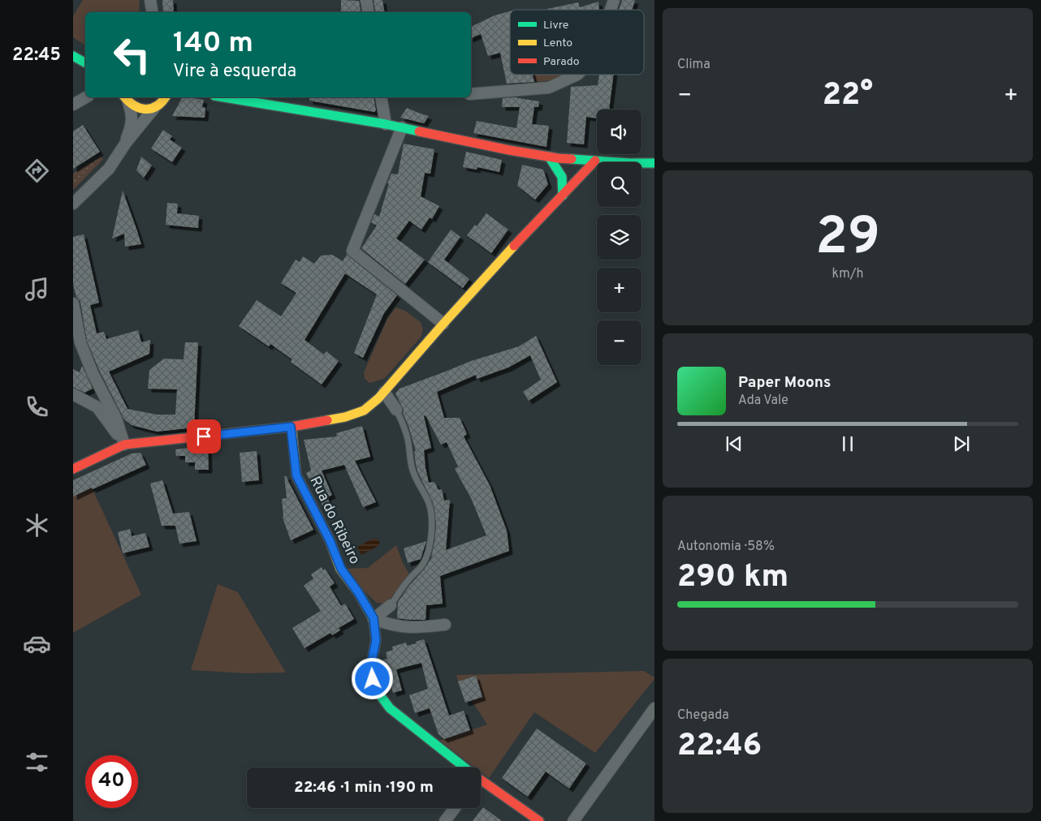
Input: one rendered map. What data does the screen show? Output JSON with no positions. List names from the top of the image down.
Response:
{
  "streets": {
    "street": ["Rua do Ribeiro"]
  },
  "legend": ["Livre", "Lento", "Parado"],
  "page": {
    "tabs": "22:45",
    "tile": [
      "Clima",
      ["29", "km/h"],
      ["Autonomia · 58%", "290 km"],
      ["Chegada", "22:46"]
    ],
    "turn": ["140 m", "Vire à esquerda"],
    "heat": ["−", "22°", "+"],
    "map_buttons": ["+", "−"],
    "song": ["Paper Moons", "Ada Vale"],
    "limit": "40",
    "trip": "22:46 · 1 min · 190 m"
  }
}
